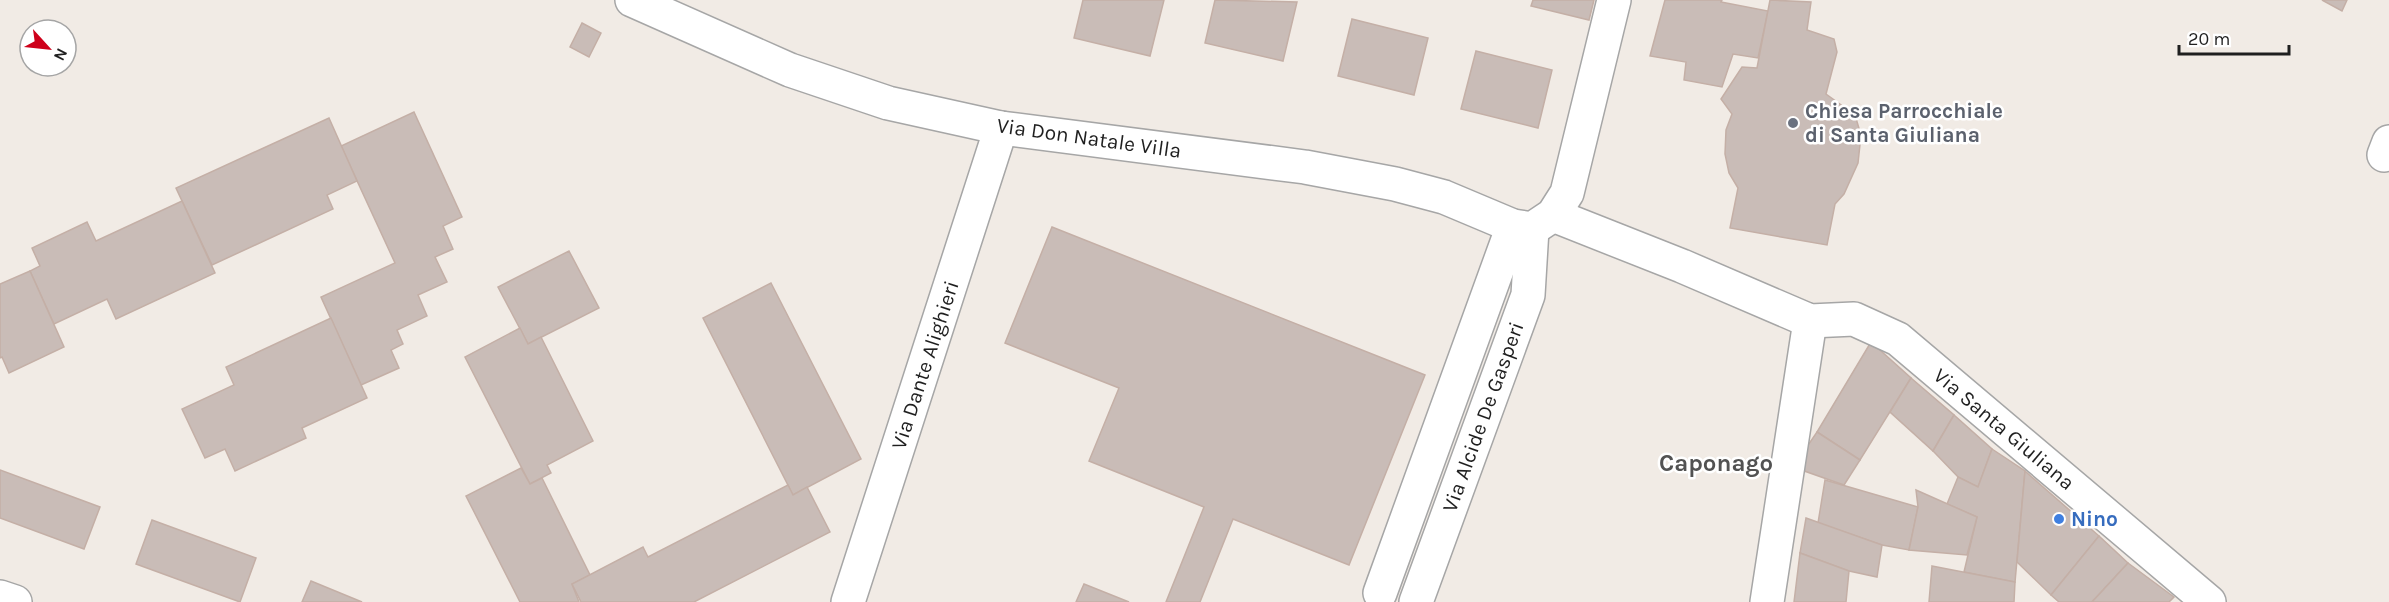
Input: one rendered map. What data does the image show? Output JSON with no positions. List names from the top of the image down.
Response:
{
  "streets": {
    "street": [
      "Via Don Natale Villa",
      "Via Dante Alighieri",
      "Via Alcide De Gasperi",
      "Via Santa Giuliana"
    ]
  },
  "crossings": [
    ["Via Don Natale Villa", "Via Dante Alighieri"],
    ["Via Don Natale Villa", "Via Alcide De Gasperi"],
    ["Via Don Natale Villa", "Via Santa Giuliana"]
  ],
  "districts": ["Caponago"],
  "places": ["Chiesa Parrocchiale di Santa Giuliana", "Nino"],
  "scale_bar": "20 m",
  "north": "bottom right"
}
